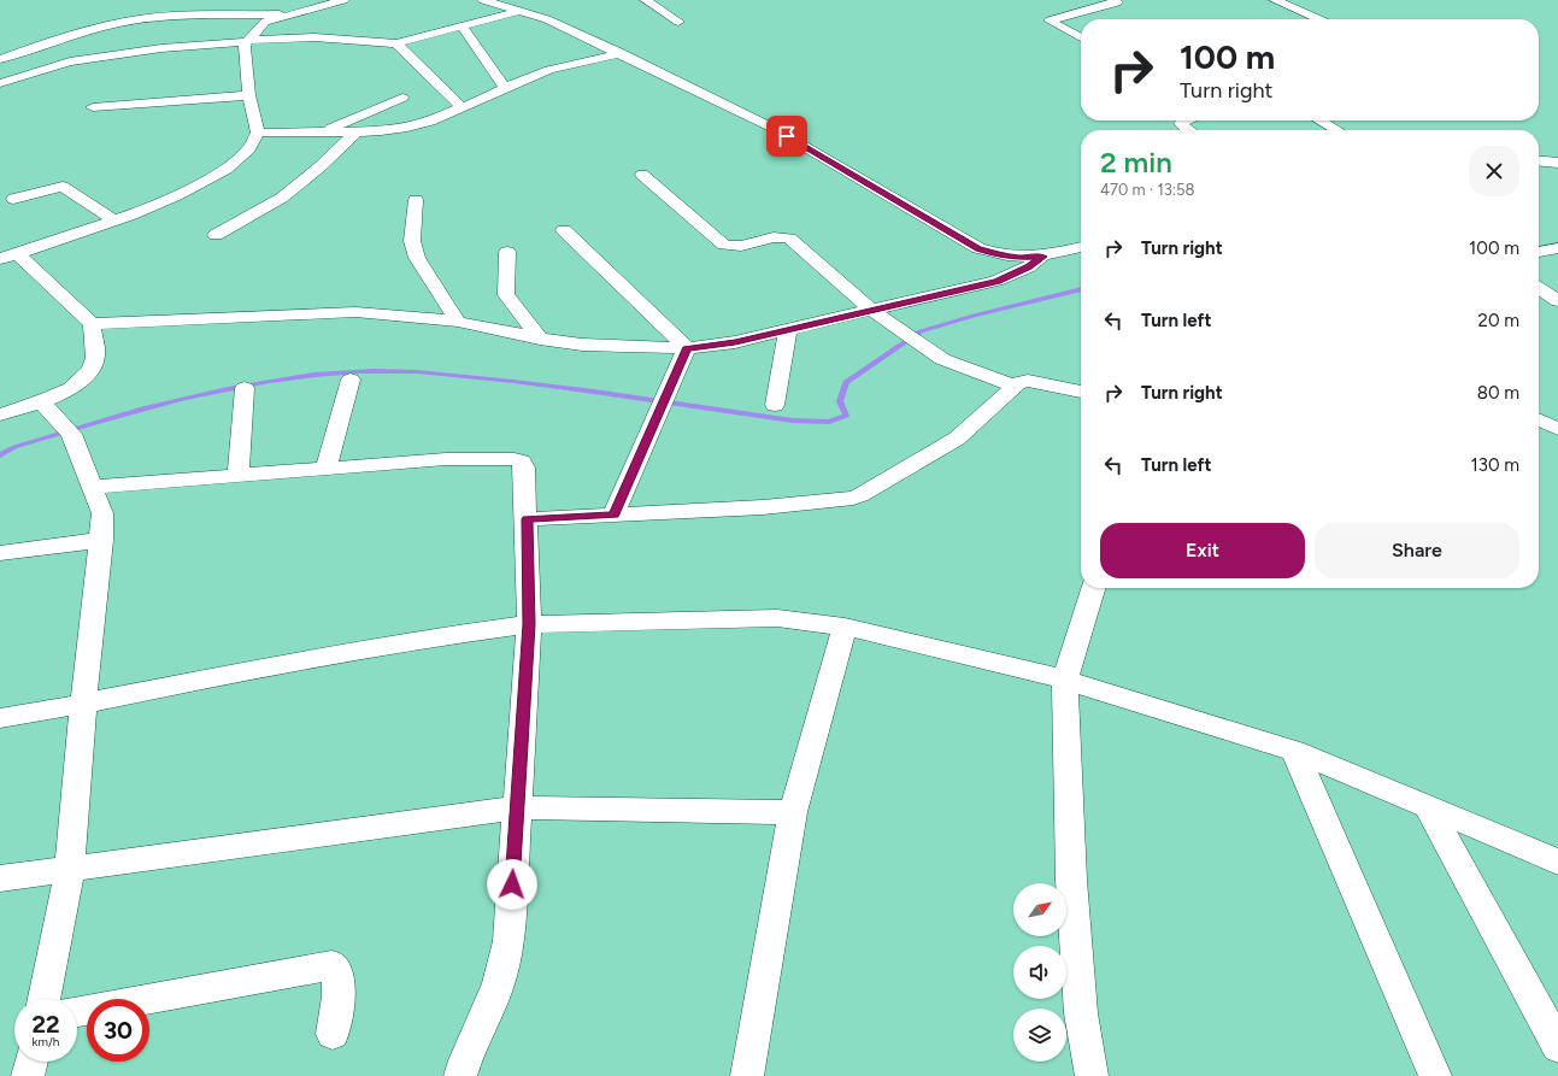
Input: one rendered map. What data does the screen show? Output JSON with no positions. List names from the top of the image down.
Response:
{
  "north": "top right",
  "page": {
    "turn": ["100 m", "Turn right"],
    "heading": ["2 min", "470 m · 13:58"],
    "list": [
      {
        "name": "Turn right",
        "value": "100 m"
      },
      {
        "name": "Turn left",
        "value": "20 m"
      },
      {
        "name": "Turn right",
        "value": "80 m"
      },
      {
        "name": "Turn left",
        "value": "130 m"
      }
    ],
    "buttons": ["Exit", "Share"],
    "speed": "22 km/h",
    "limit": "30"
  }
}
